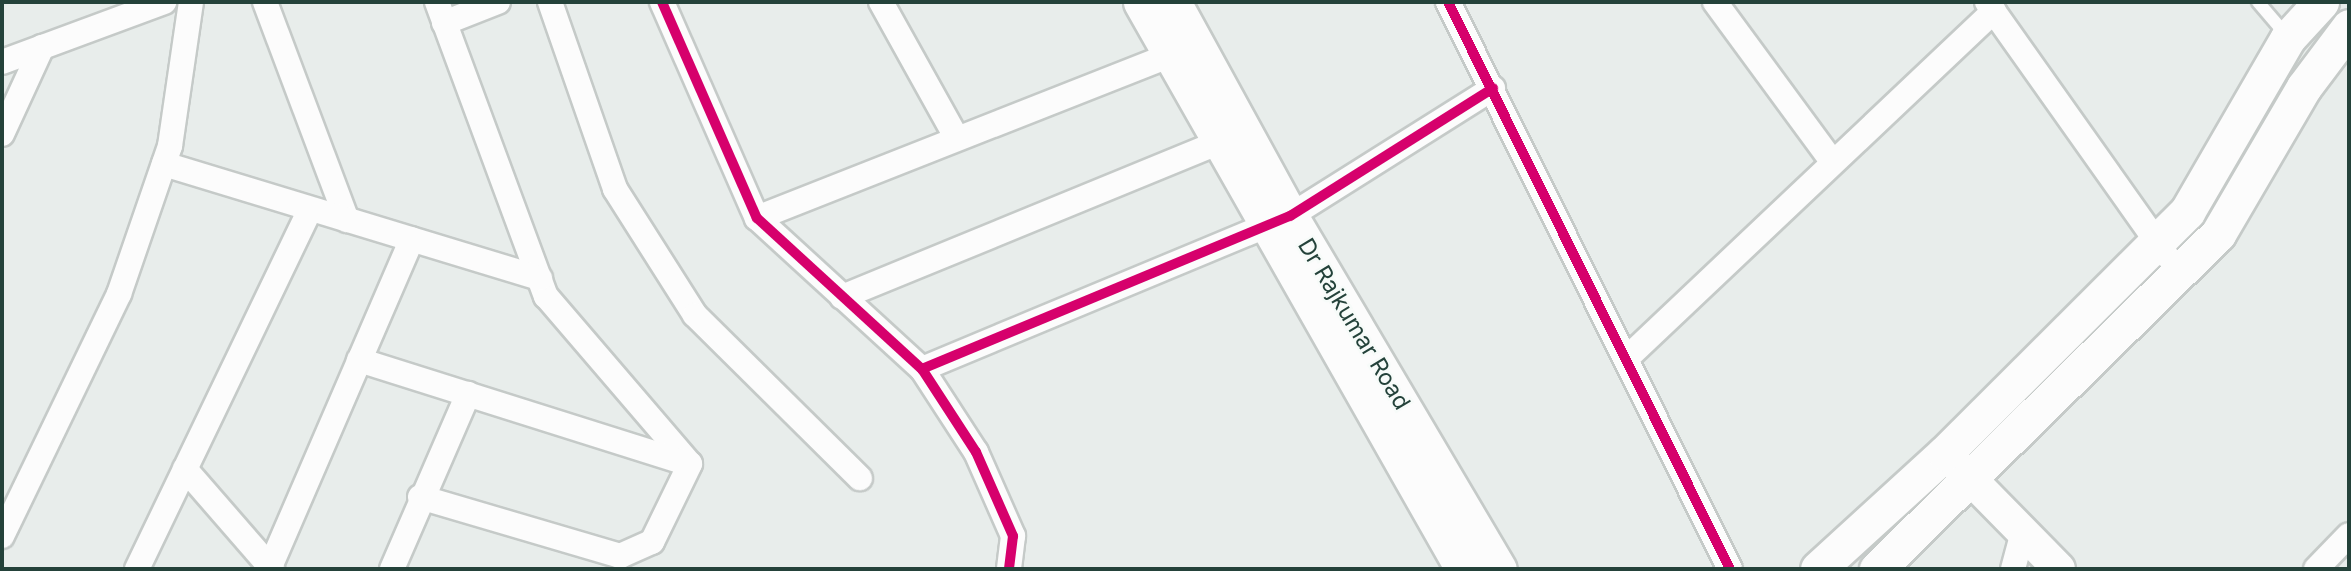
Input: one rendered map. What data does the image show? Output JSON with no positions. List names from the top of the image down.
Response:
{
  "streets": {
    "main road": ["Dr Rajkumar Road"]
  }
}
